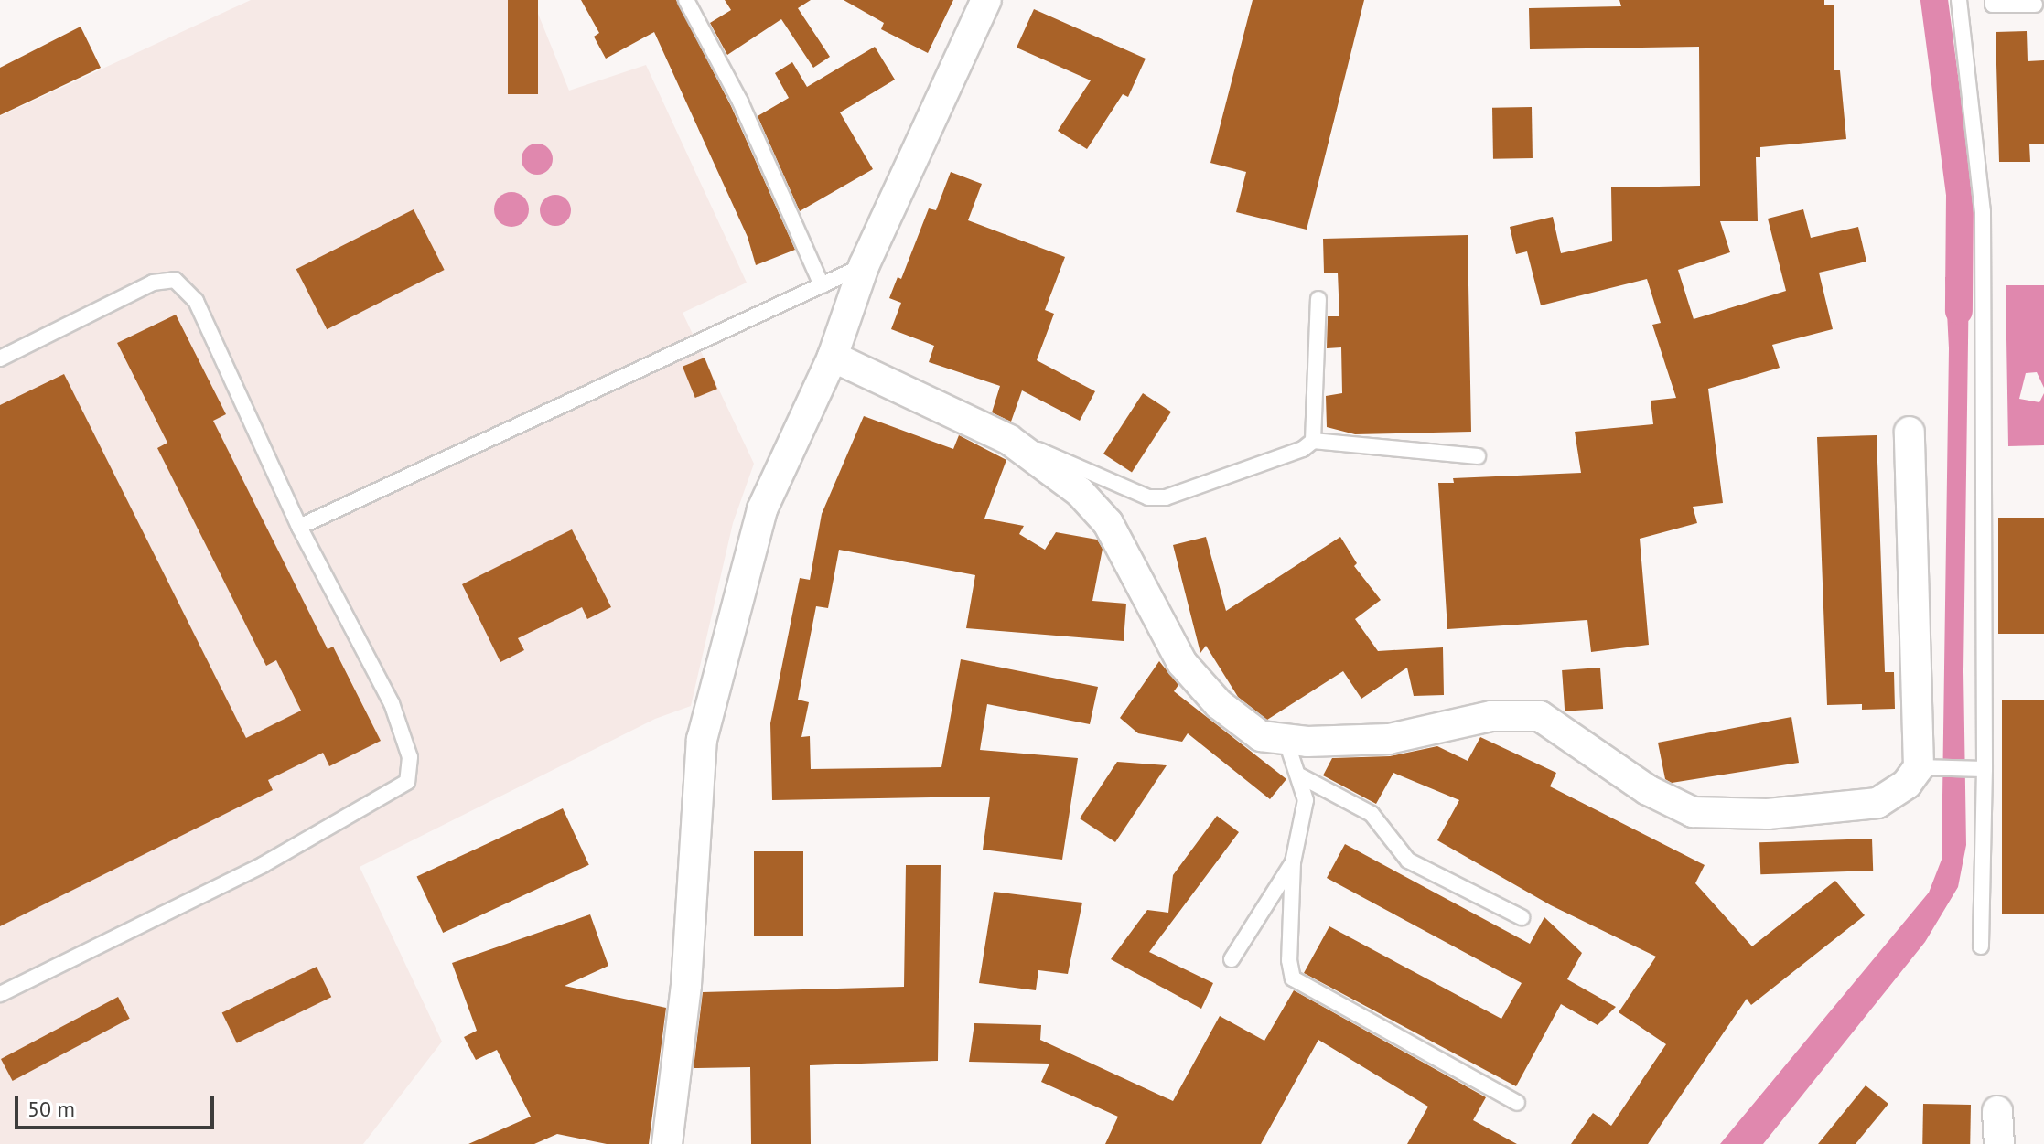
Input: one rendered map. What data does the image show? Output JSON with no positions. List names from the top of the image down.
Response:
{
  "scale_bar": "50 m"
}
